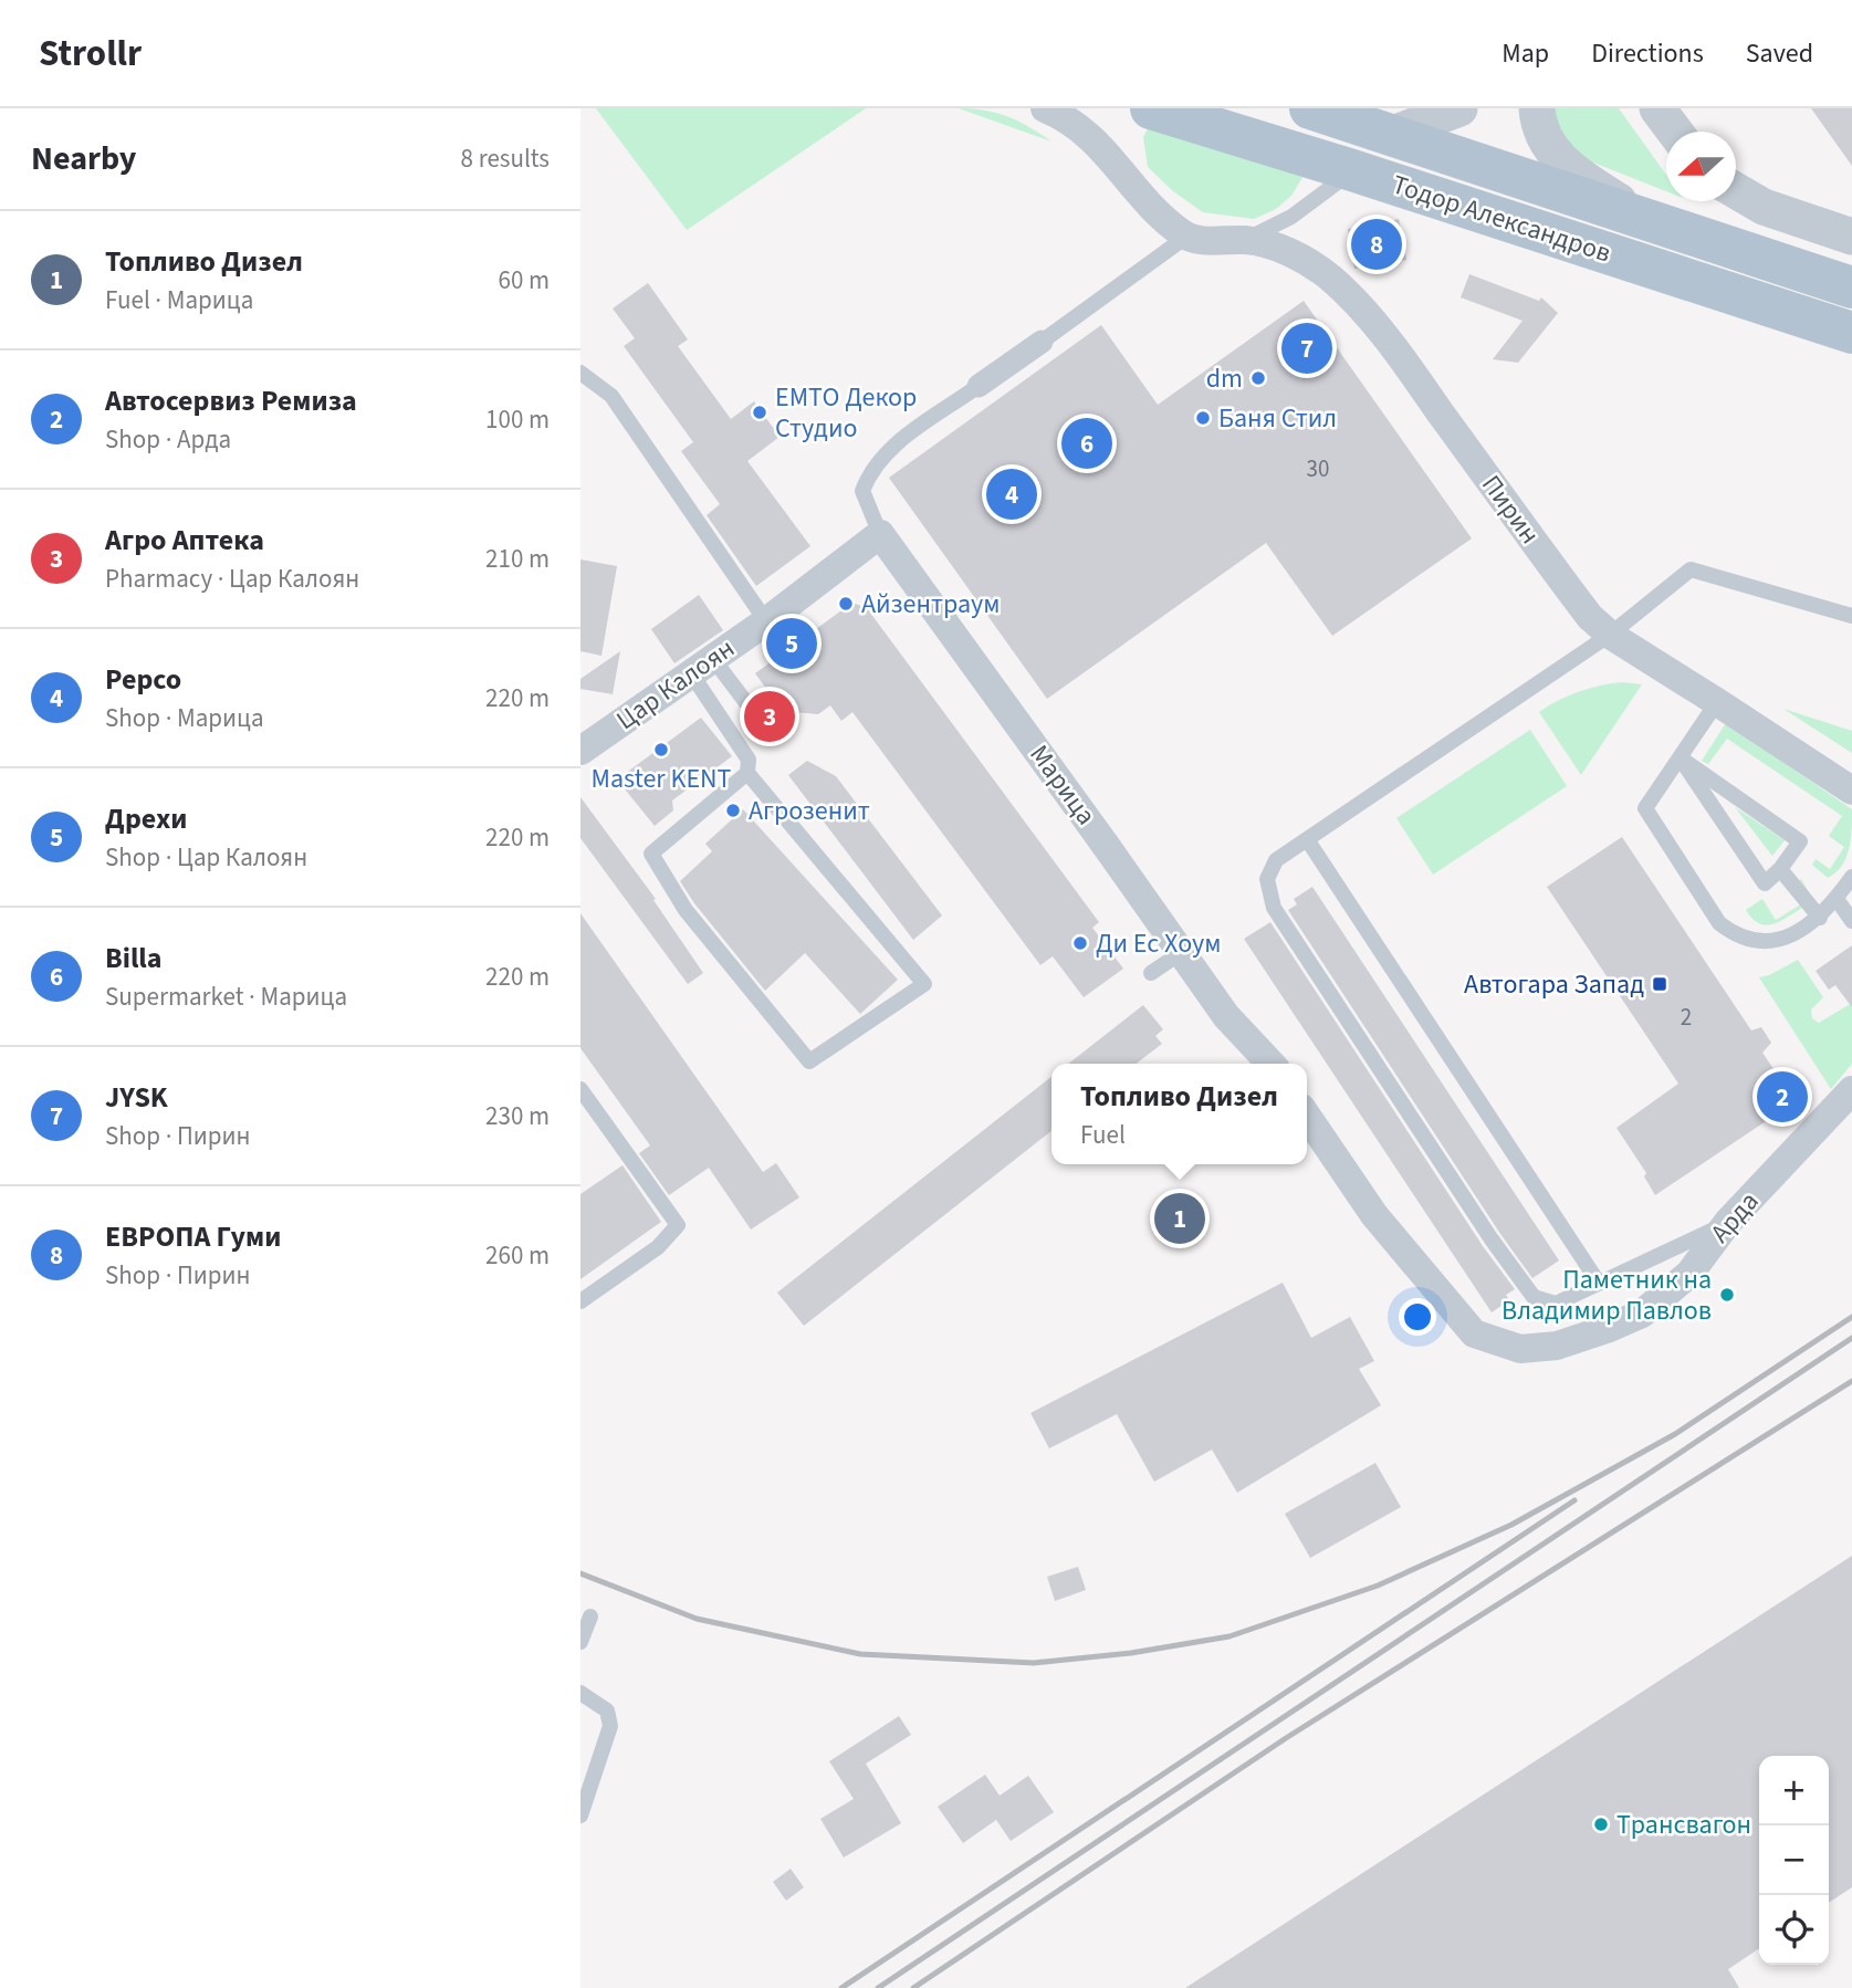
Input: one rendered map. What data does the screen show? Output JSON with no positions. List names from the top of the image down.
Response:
{
  "streets": {
    "main road": ["Тодор Александров"],
    "street": [
      "Пирин",
      "Цар Калоян",
      "Марица",
      "Арда"
    ]
  },
  "crossings": [
    ["Цар Калоян", "Марица"]
  ],
  "places": {
    "other": [
      "dm",
      "ЕМТО Декор Студио",
      "Баня Стил",
      "Айзентраум",
      "Master KENT",
      "Агрозенит",
      "Ди Ес Хоум",
      "Паметник на Владимир Павлов",
      "Tрансвагон"
    ],
    "transit": ["Автогара Запад"]
  },
  "house_numbers": ["30", "2"],
  "north": "left",
  "page": {
    "header": "Strollr",
    "nav": ["Map", "Directions", "Saved"],
    "heading": ["Nearby", "8 results"],
    "list": [
      {
        "mark": "1",
        "name": "Топливо Дизел",
        "note": "Fuel · Марица",
        "value": "60 m"
      },
      {
        "mark": "2",
        "name": "Автосервиз Ремиза",
        "note": "Shop · Арда",
        "value": "100 m"
      },
      {
        "mark": "3",
        "name": "Агро Аптека",
        "note": "Pharmacy · Цар Калоян",
        "value": "210 m"
      },
      {
        "mark": "4",
        "name": "Pepco",
        "note": "Shop · Марица",
        "value": "220 m"
      },
      {
        "mark": "5",
        "name": "Дрехи",
        "note": "Shop · Цар Калоян",
        "value": "220 m"
      },
      {
        "mark": "6",
        "name": "Billa",
        "note": "Supermarket · Марица",
        "value": "220 m"
      },
      {
        "mark": "7",
        "name": "JYSK",
        "note": "Shop · Пирин",
        "value": "230 m"
      },
      {
        "mark": "8",
        "name": "ЕВРОПА Гуми",
        "note": "Shop · Пирин",
        "value": "260 m"
      }
    ],
    "pins": [
      "8",
      "7",
      "6",
      "4",
      "5",
      "3",
      "2",
      "1"
    ],
    "popup": ["Топливо Дизел", "Fuel"],
    "map_buttons": ["+", "−"]
  }
}
